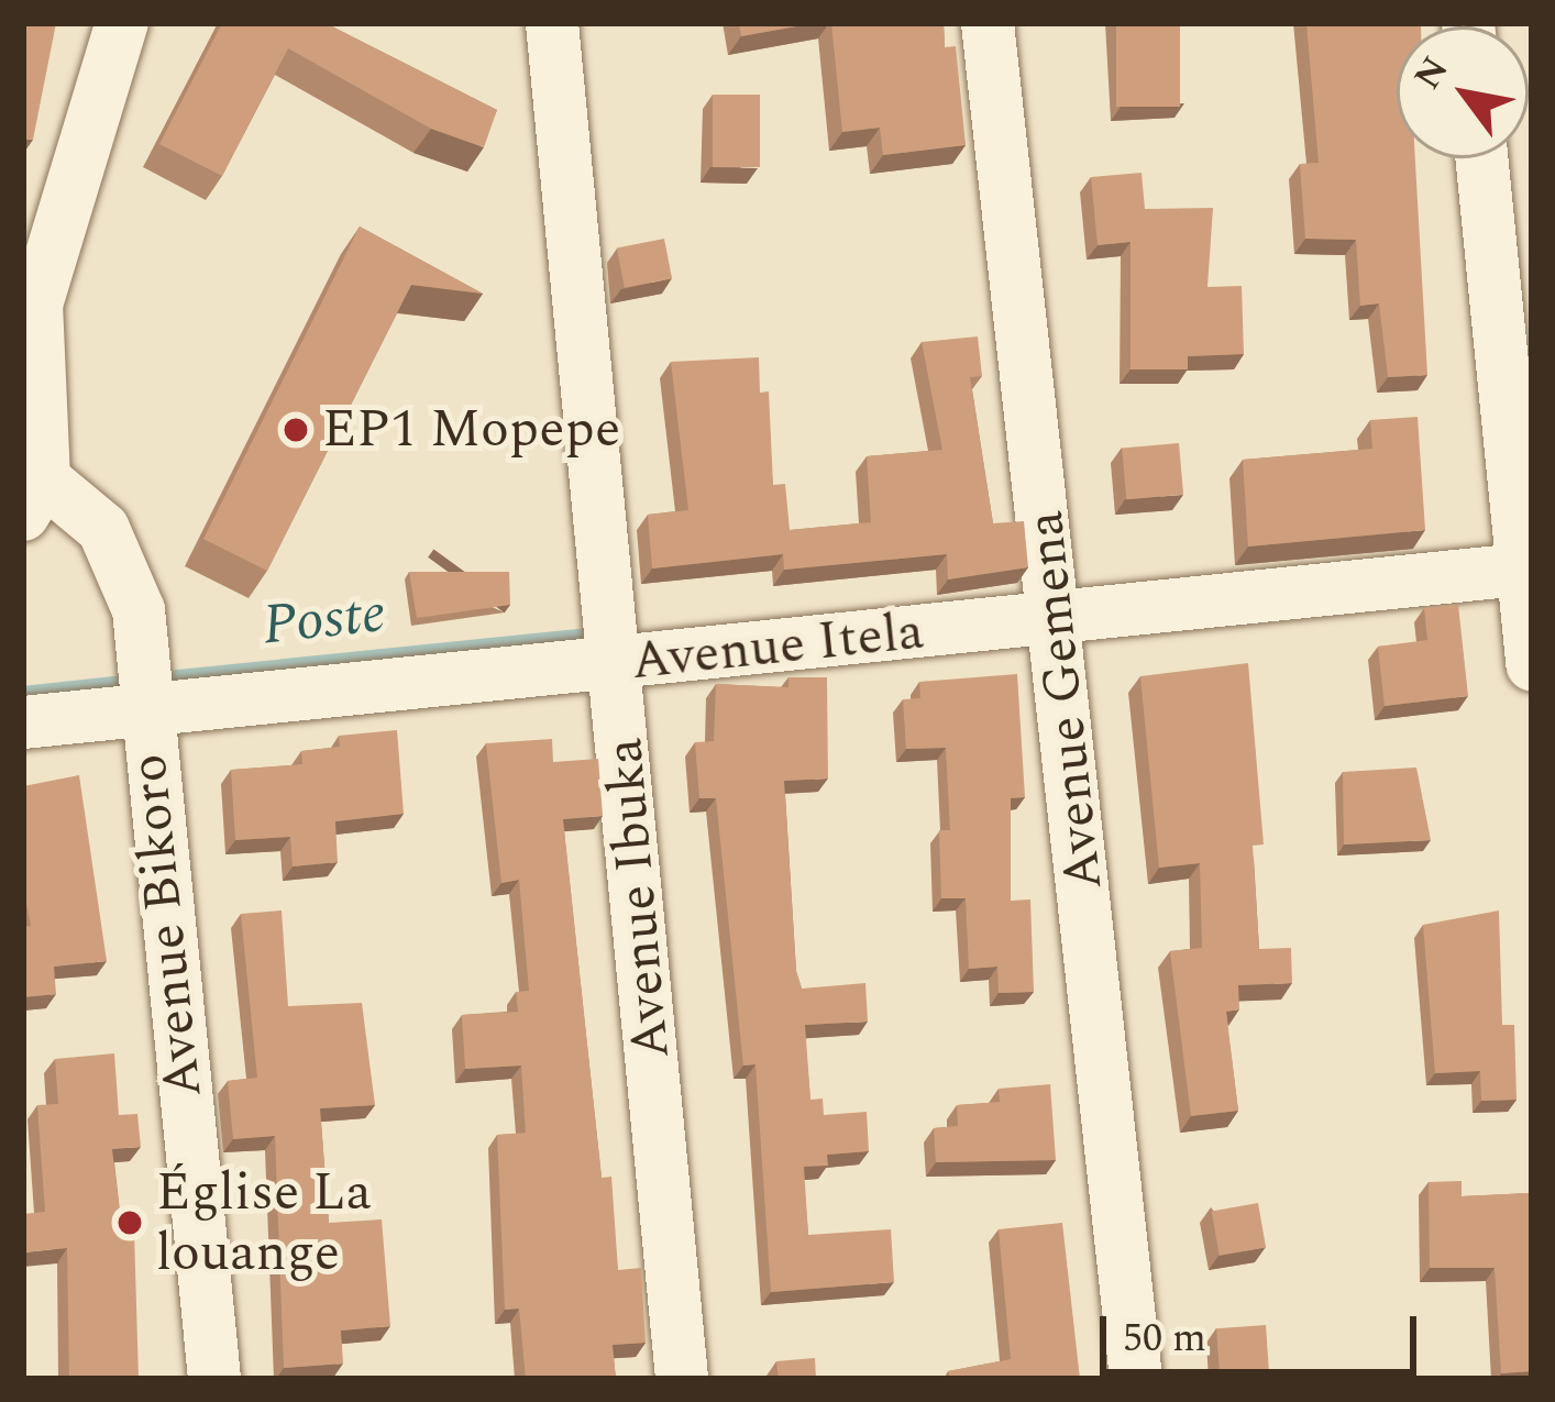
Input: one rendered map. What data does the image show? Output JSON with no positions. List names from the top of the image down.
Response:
{
  "streets": {
    "street": [
      "Avenue Itela",
      "Avenue Gemena",
      "Avenue Ibuka",
      "Avenue Bikoro"
    ]
  },
  "crossings": [
    ["Avenue Itela", "Avenue Gemena"],
    ["Avenue Itela", "Avenue Ibuka"],
    ["Avenue Itela", "Avenue Bikoro"]
  ],
  "water": ["Poste"],
  "places": ["EP1 Mopepe", "Église La louange"],
  "scale_bar": "50 m",
  "north": "top left"
}
